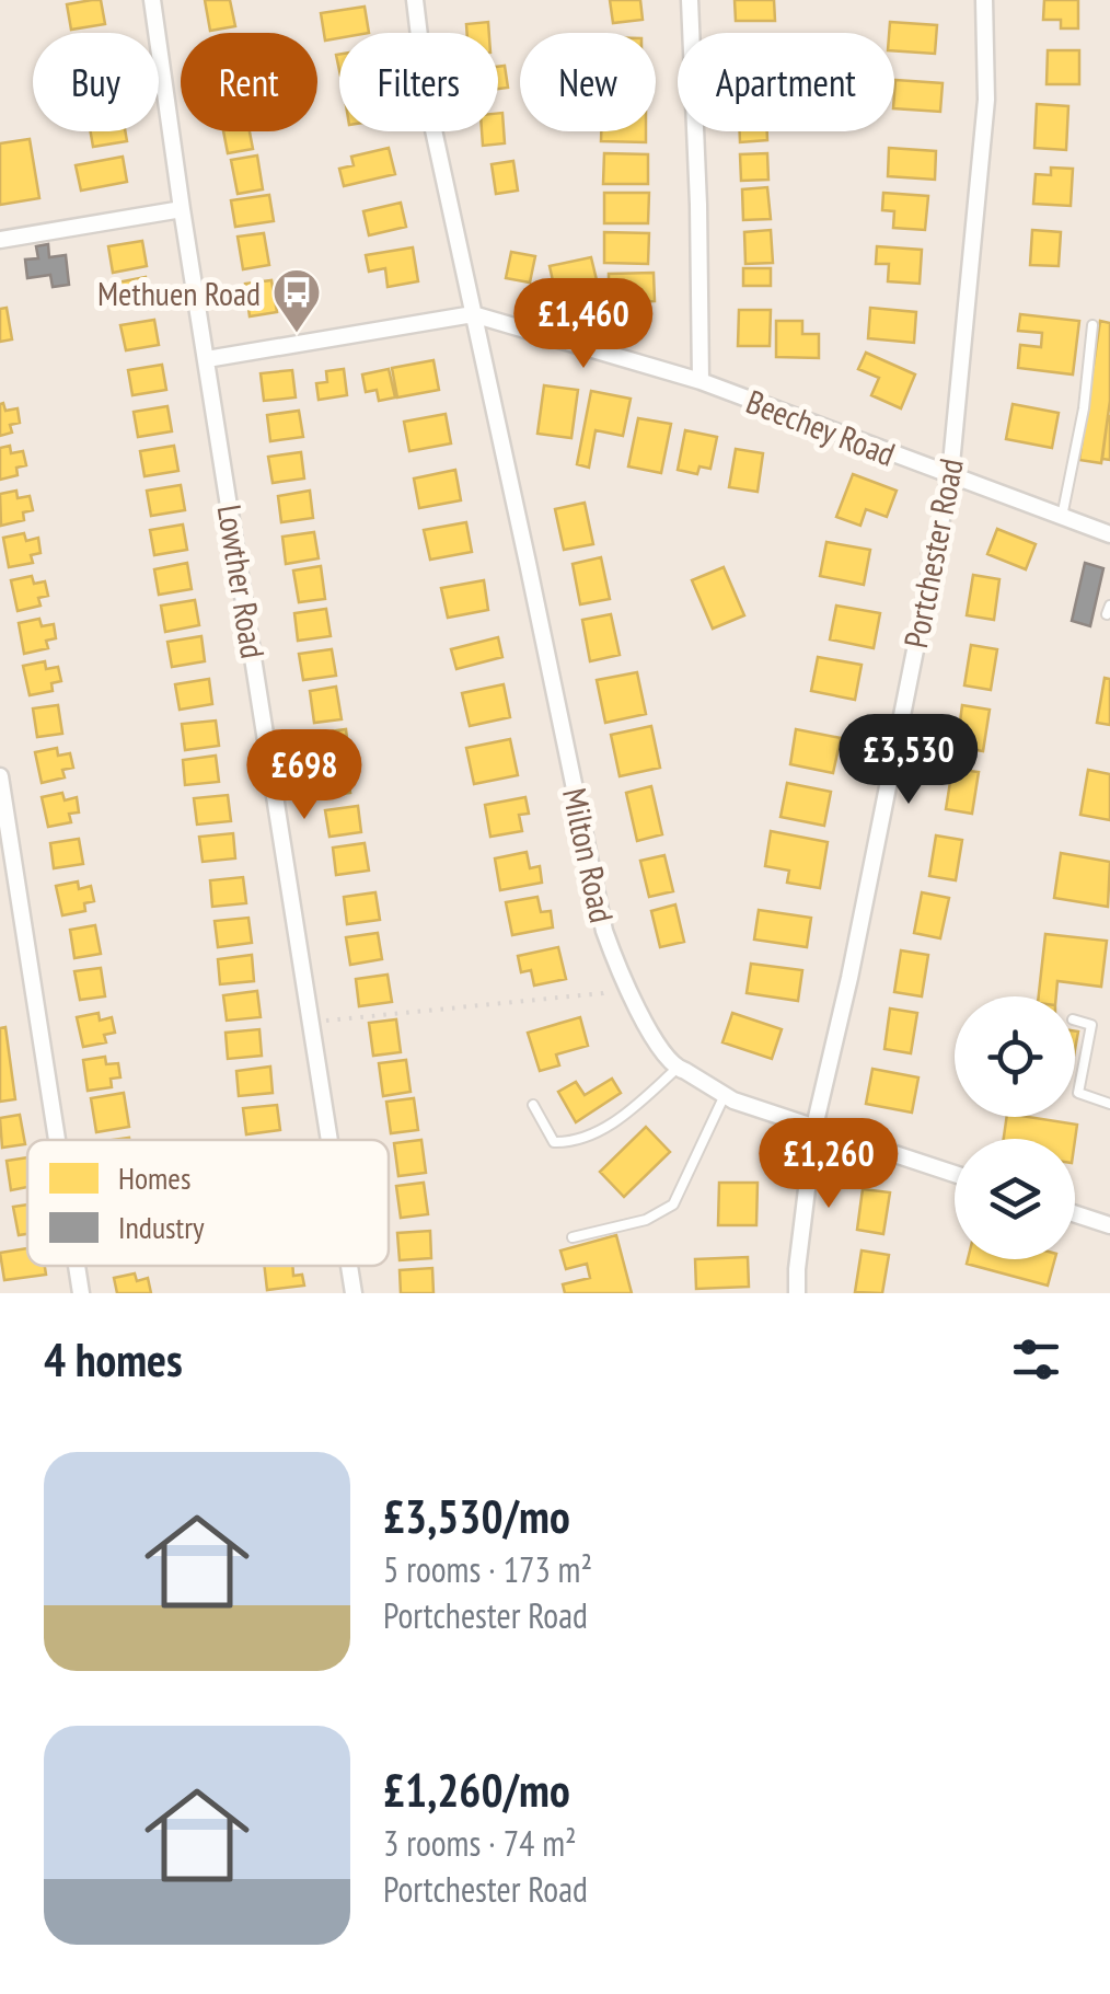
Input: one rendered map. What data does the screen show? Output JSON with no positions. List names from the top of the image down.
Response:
{
  "streets": {
    "street": [
      "Beechey Road",
      "Portchester Road",
      "Lowther Road",
      "Milton Road"
    ]
  },
  "crossings": [
    ["Beechey Road", "Portchester Road"],
    ["Beechey Road", "Lowther Road"],
    ["Beechey Road", "Milton Road"],
    ["Portchester Road", "Milton Road"]
  ],
  "places": {
    "bus stop": ["Methuen Road"]
  },
  "legend": ["Homes", "Industry"],
  "page": {
    "chip": [
      "Buy",
      "Rent",
      "Filters",
      "New",
      "Apartment"
    ],
    "price": [
      "£1,460",
      "£3,530",
      "£698",
      "£1,260"
    ],
    "heading": "4 homes",
    "list": [
      {
        "name": "£3,530/mo",
        "note": "5 rooms · 173 m² · Portchester Road"
      },
      {
        "name": "£1,260/mo",
        "note": "3 rooms · 74 m² · Portchester Road"
      }
    ]
  }
}
